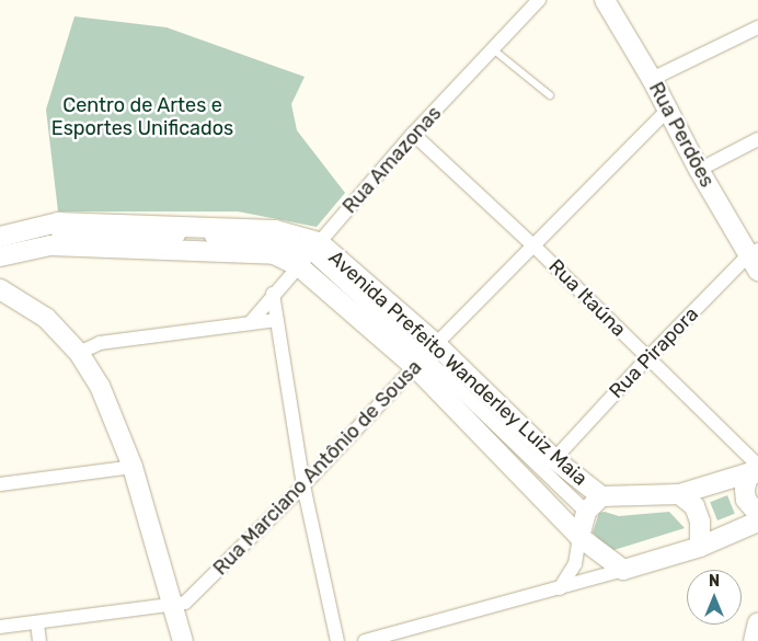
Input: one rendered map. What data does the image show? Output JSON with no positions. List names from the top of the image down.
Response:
{
  "streets": {
    "main road": ["Rua Perdões", "Avenida Prefeito Wanderley Luiz Maia"],
    "street": [
      "Rua Amazonas",
      "Rua Itaúna",
      "Rua Pirapora",
      "Rua Marciano Antônio de Sousa"
    ]
  },
  "crossings": [
    ["Rua Perdões", "Rua Pirapora"],
    ["Rua Perdões", "Rua Marciano Antônio de Sousa"],
    ["Rua Amazonas", "Rua Itaúna"],
    ["Rua Amazonas", "Avenida Prefeito Wanderley Luiz Maia"],
    ["Rua Itaúna", "Rua Pirapora"],
    ["Rua Itaúna", "Avenida Prefeito Wanderley Luiz Maia"],
    ["Rua Itaúna", "Rua Marciano Antônio de Sousa"],
    ["Rua Pirapora", "Avenida Prefeito Wanderley Luiz Maia"],
    ["Avenida Prefeito Wanderley Luiz Maia", "Rua Marciano Antônio de Sousa"]
  ],
  "parks": ["Centro de Artes e Esportes Unificados"],
  "north": "top"
}
